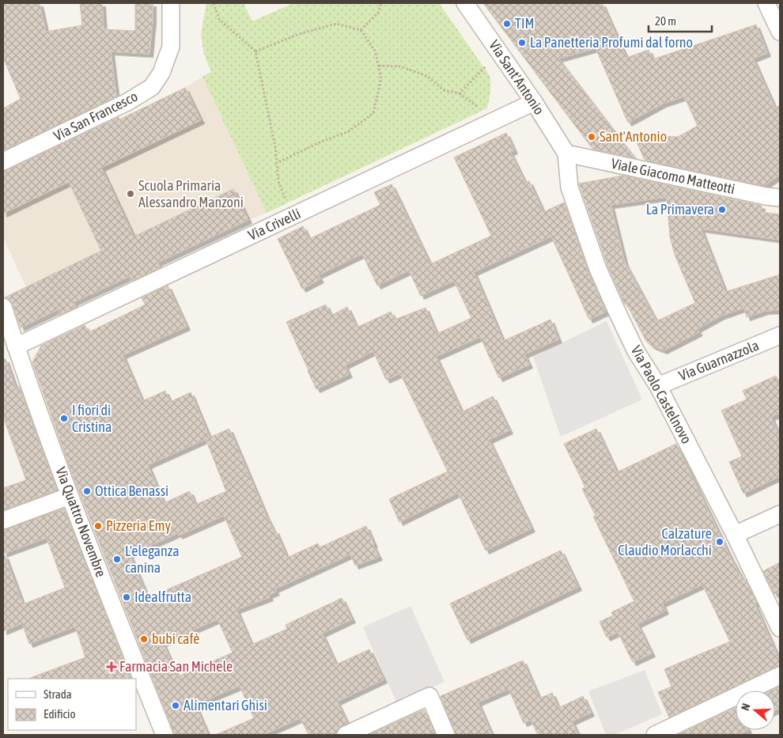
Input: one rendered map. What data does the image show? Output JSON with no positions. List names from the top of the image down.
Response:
{
  "streets": {
    "street": [
      "Via Sant'Antonio",
      "Via San Francesco",
      "Viale Giacomo Matteotti",
      "Via Crivelli",
      "Via Guarnazzola",
      "Via Paolo Castelnovo",
      "Via Quattro Novembre"
    ]
  },
  "crossings": [
    ["Via Sant'Antonio", "Viale Giacomo Matteotti"],
    ["Via Sant'Antonio", "Via Crivelli"],
    ["Via Sant'Antonio", "Via Paolo Castelnovo"],
    ["Viale Giacomo Matteotti", "Via Paolo Castelnovo"],
    ["Via Crivelli", "Via Quattro Novembre"],
    ["Via Guarnazzola", "Via Paolo Castelnovo"]
  ],
  "places": {
    "other": [
      "TIM",
      "La Panetteria Profumi dal forno",
      "Sant'Antonio",
      "Scuola Primaria Alessandro Manzoni",
      "La Primavera",
      "I fiori di Cristina",
      "Ottica Benassi",
      "Pizzeria Emy",
      "Calzature Claudio Morlacchi",
      "L'eleganza canina",
      "Idealfrutta",
      "bubi cafè",
      "Alimentari Ghisi"
    ],
    "health": ["Farmacia San Michele"]
  },
  "legend": ["Strada", "Edificio"],
  "scale_bar": "20 m",
  "north": "left"
}
